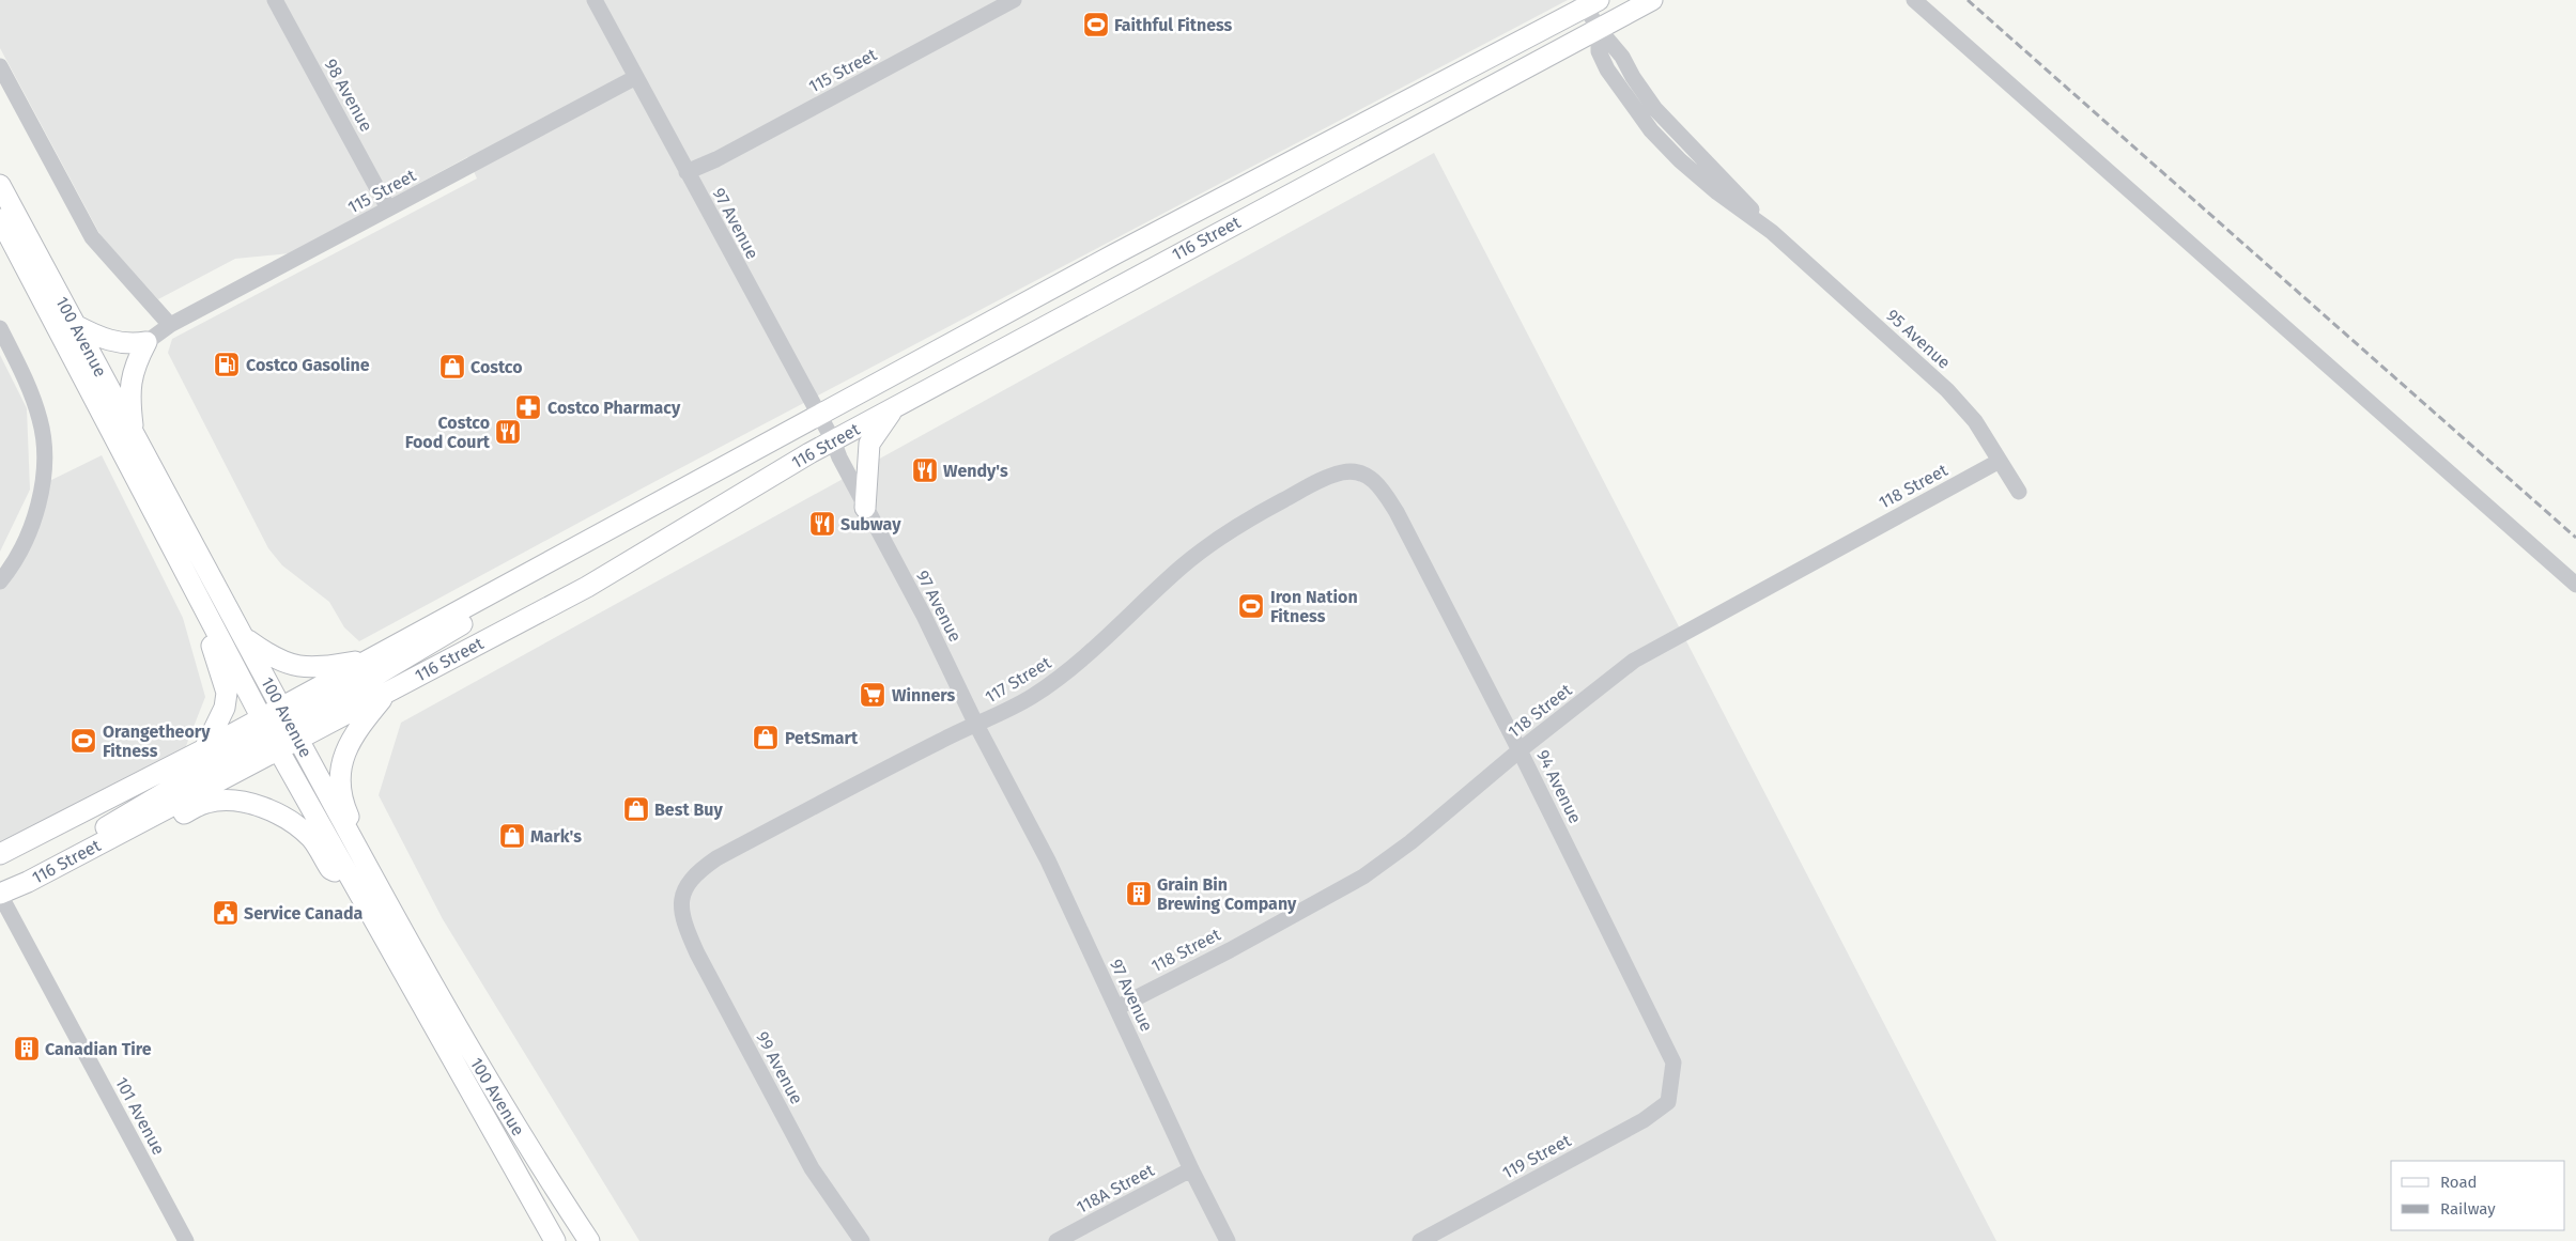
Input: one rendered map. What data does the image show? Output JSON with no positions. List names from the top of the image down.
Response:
{
  "streets": {
    "main road": ["116 Street", "100 Avenue"],
    "street": [
      "115 Street",
      "98 Avenue",
      "97 Avenue",
      "95 Avenue",
      "118 Street",
      "117 Street",
      "94 Avenue",
      "99 Avenue",
      "101 Avenue",
      "119 Street",
      "118A Street"
    ]
  },
  "crossings": [
    ["115 Street", "98 Avenue"],
    ["115 Street", "97 Avenue"],
    ["97 Avenue", "116 Street"],
    ["97 Avenue", "118 Street"],
    ["97 Avenue", "117 Street"],
    ["97 Avenue", "118A Street"],
    ["116 Street", "100 Avenue"],
    ["116 Street", "95 Avenue"],
    ["116 Street", "101 Avenue"],
    ["95 Avenue", "118 Street"],
    ["118 Street", "94 Avenue"],
    ["117 Street", "94 Avenue"],
    ["117 Street", "99 Avenue"],
    ["94 Avenue", "119 Street"]
  ],
  "places": {
    "sports": ["Faithful Fitness", "Iron Nation Fitness", "Orangetheory Fitness"],
    "fuel station": ["Costco Gasoline"],
    "shop": [
      "Costco",
      "PetSmart",
      "Best Buy",
      "Mark's"
    ],
    "pharmacy": ["Costco Pharmacy"],
    "restaurant": ["Costco Food Court", "Wendy's", "Subway"],
    "supermarket": ["Winners"],
    "building": ["Grain Bin Brewing Company", "Canadian Tire"],
    "public building": ["Service Canada"]
  },
  "legend": ["Road", "Railway"]
}
